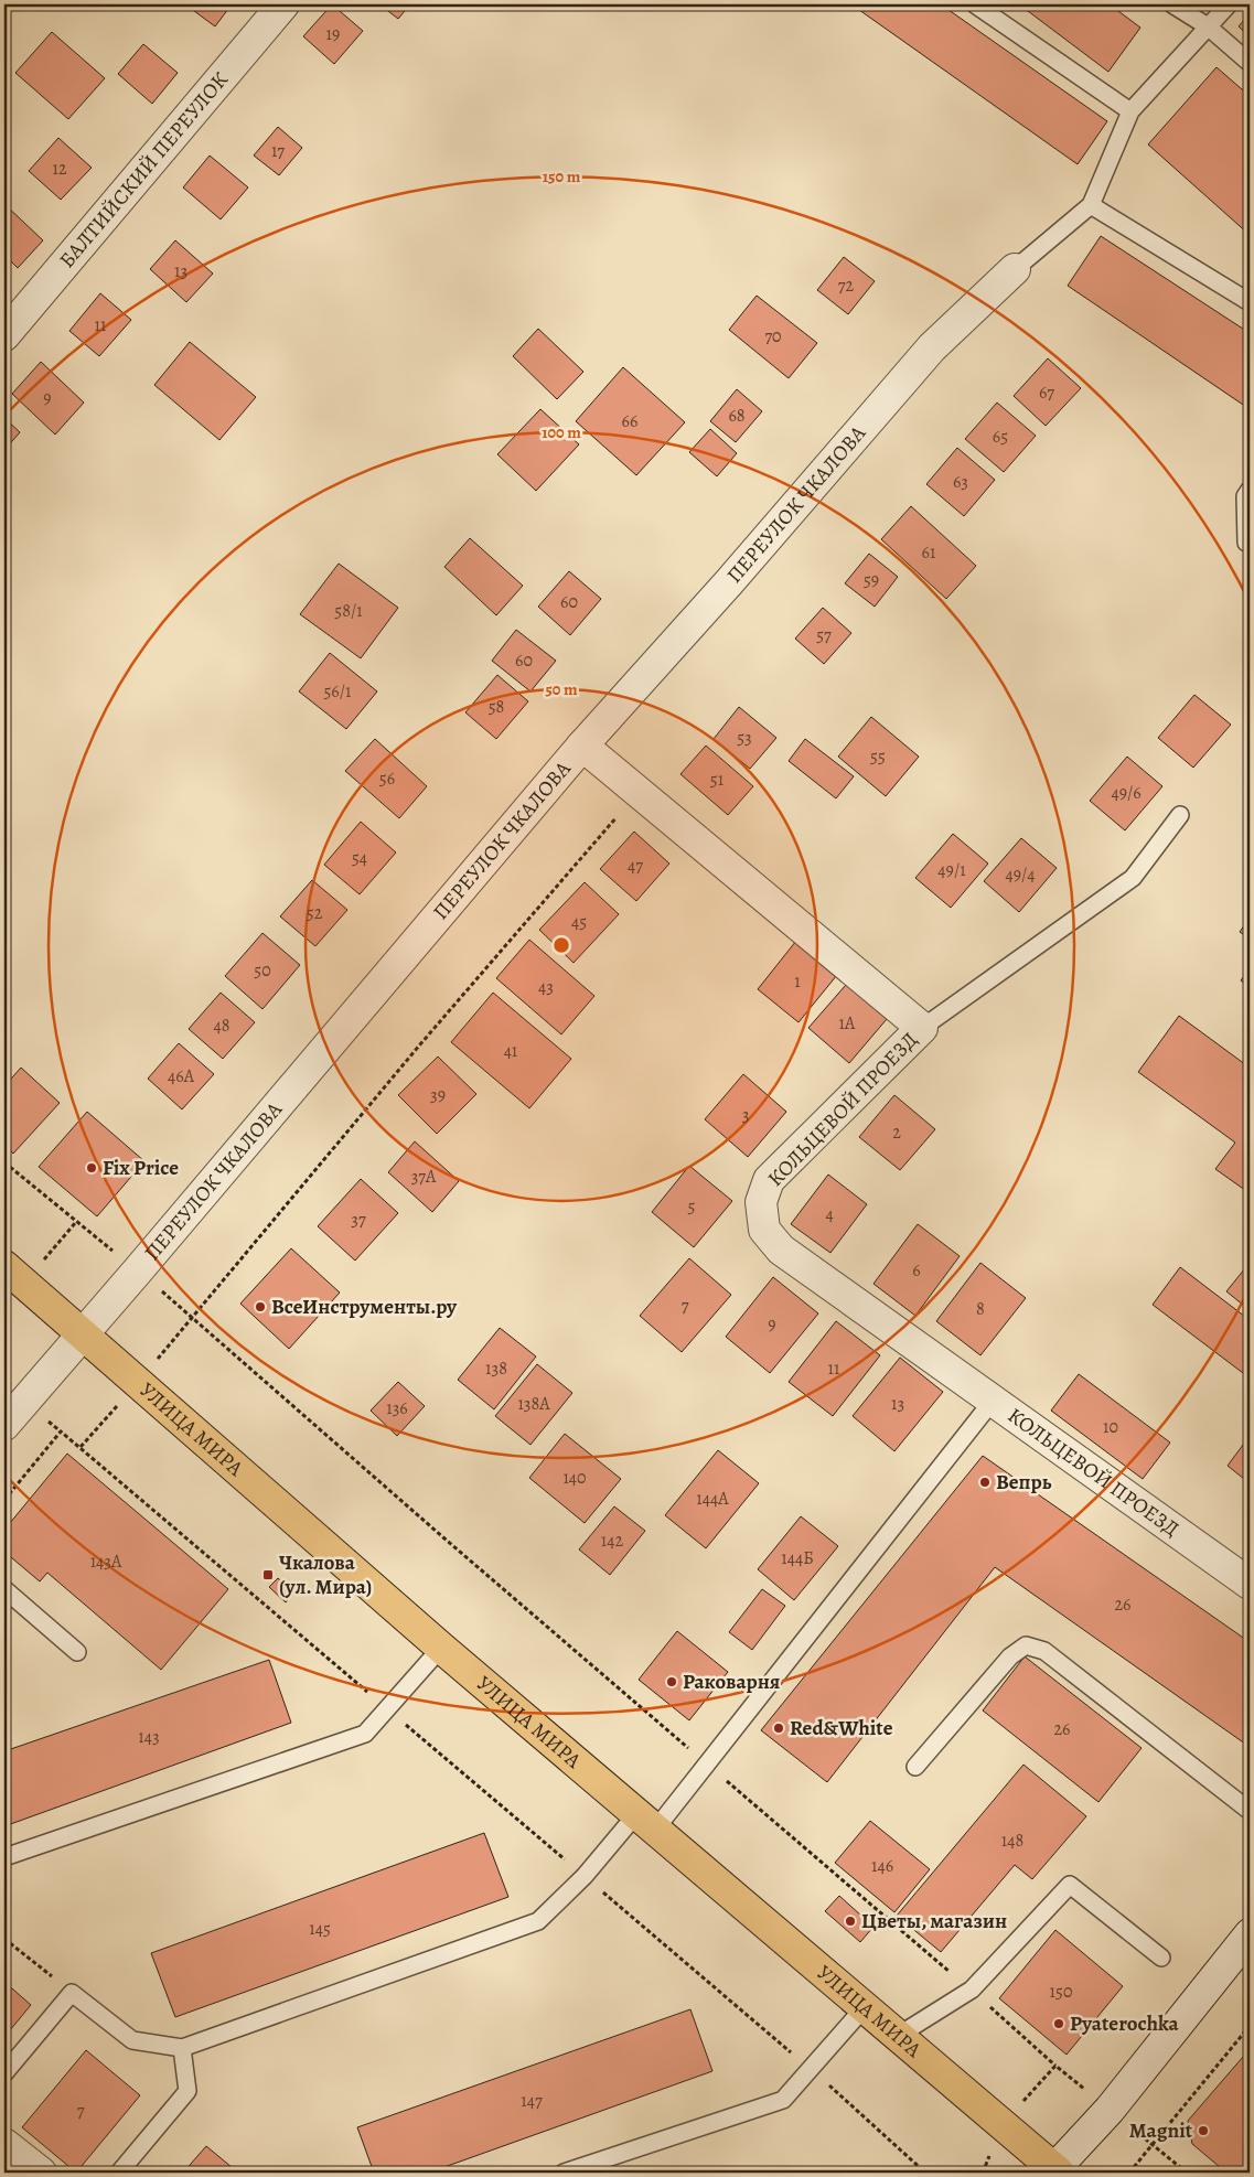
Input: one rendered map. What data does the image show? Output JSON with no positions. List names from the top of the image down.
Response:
{
  "streets": {
    "main road": ["УЛИЦА МИРА"],
    "street": ["БАЛТИЙСКИЙ ПЕРЕУЛОК", "ПЕРЕУЛОК ЧКАЛОВА", "КОЛЬЦЕВОЙ ПРОЕЗД"]
  },
  "crossings": [
    ["ПЕРЕУЛОК ЧКАЛОВА", "КОЛЬЦЕВОЙ ПРОЕЗД"],
    ["ПЕРЕУЛОК ЧКАЛОВА", "УЛИЦА МИРА"]
  ],
  "places": {
    "other": [
      "Fix Price",
      "ВсеИнструменты.ру",
      "Вепрь",
      "Раковарня",
      "Red&White",
      "Цветы, магазин",
      "Pyaterochka",
      "Magnit"
    ],
    "transit": ["Чкалова (ул. Мира)"]
  },
  "house_numbers": [
    "19",
    "17",
    "12",
    "13",
    "72",
    "11",
    "70",
    "67",
    "9",
    "68",
    "66",
    "65",
    "63",
    "61",
    "59",
    "60",
    "58/1",
    "57",
    "60",
    "56/1",
    "58",
    "53",
    "55",
    "56",
    "51",
    "49/6",
    "54",
    "47",
    "49/1",
    "49/4",
    "52",
    "45",
    "50",
    "1",
    "43",
    "1А",
    "48",
    "41",
    "46А",
    "39",
    "3",
    "2",
    "37А",
    "5",
    "4",
    "37",
    "6",
    "7",
    "8",
    "9",
    "138",
    "11",
    "138А",
    "13",
    "136",
    "10",
    "140",
    "144А",
    "142",
    "144Б",
    "143А",
    "26",
    "26",
    "143",
    "148",
    "146",
    "145",
    "150",
    "147",
    "7"
  ],
  "rings": ["150 m", "100 m", "50 m"]
}
